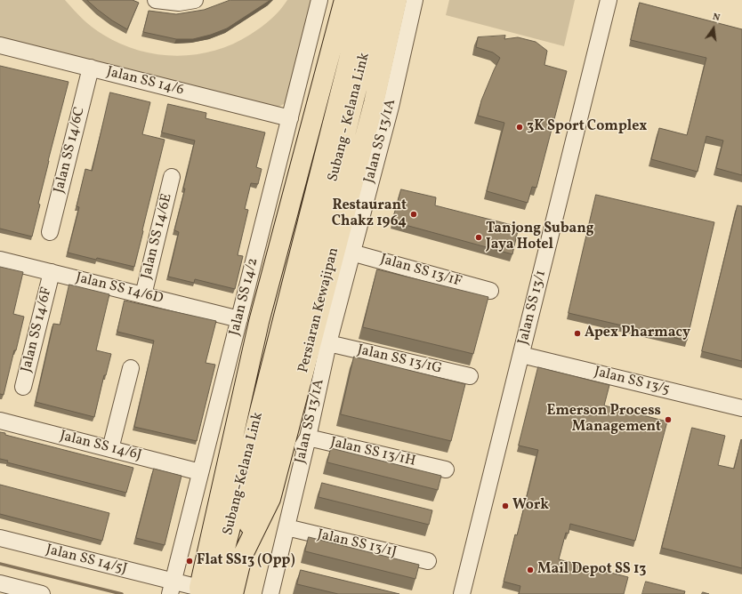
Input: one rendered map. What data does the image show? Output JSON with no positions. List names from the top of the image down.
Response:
{
  "streets": {
    "main road": ["Subang - Kelana Link", "Persiaran Kewajipan", "Subang-Kelana Link"],
    "street": [
      "Jalan SS 14/6",
      "Jalan SS 13/1A",
      "Jalan SS 14/6C",
      "Jalan SS 14/6E",
      "Jalan SS 13/1F",
      "Jalan SS 14/6D",
      "Jalan SS 14/2",
      "Jalan SS 13/1",
      "Jalan SS 14/6F",
      "Jalan SS 13/1G",
      "Jalan SS 13/5",
      "Jalan SS 14/6J",
      "Jalan SS 13/1H",
      "Jalan SS 13/1J",
      "Jalan SS 14/5J"
    ]
  },
  "crossings": [
    ["Jalan SS 14/6", "Jalan SS 14/6C"],
    ["Jalan SS 14/6", "Jalan SS 14/2"],
    ["Subang - Kelana Link", "Subang-Kelana Link"],
    ["Jalan SS 13/1A", "Jalan SS 13/1F"],
    ["Jalan SS 13/1A", "Jalan SS 13/1G"],
    ["Jalan SS 13/1A", "Jalan SS 13/1H"],
    ["Jalan SS 13/1A", "Jalan SS 13/1J"],
    ["Jalan SS 14/6E", "Jalan SS 14/6D"],
    ["Jalan SS 14/6D", "Jalan SS 14/2"],
    ["Jalan SS 14/6D", "Jalan SS 14/6F"],
    ["Jalan SS 14/2", "Jalan SS 14/6J"],
    ["Jalan SS 14/2", "Jalan SS 14/5J"],
    ["Jalan SS 13/1", "Jalan SS 13/5"],
    ["Persiaran Kewajipan", "Subang-Kelana Link"],
    ["Subang-Kelana Link", "Jalan SS 14/5J"]
  ],
  "places": [
    "3K Sport Complex",
    "Restaurant Chakz 1964",
    "Tanjong Subang Jaya Hotel",
    "Apex Pharmacy",
    "Emerson Process Management",
    "Work",
    "Flat SS13 (Opp)",
    "Mail Depot SS 13"
  ],
  "north": "top"
}
